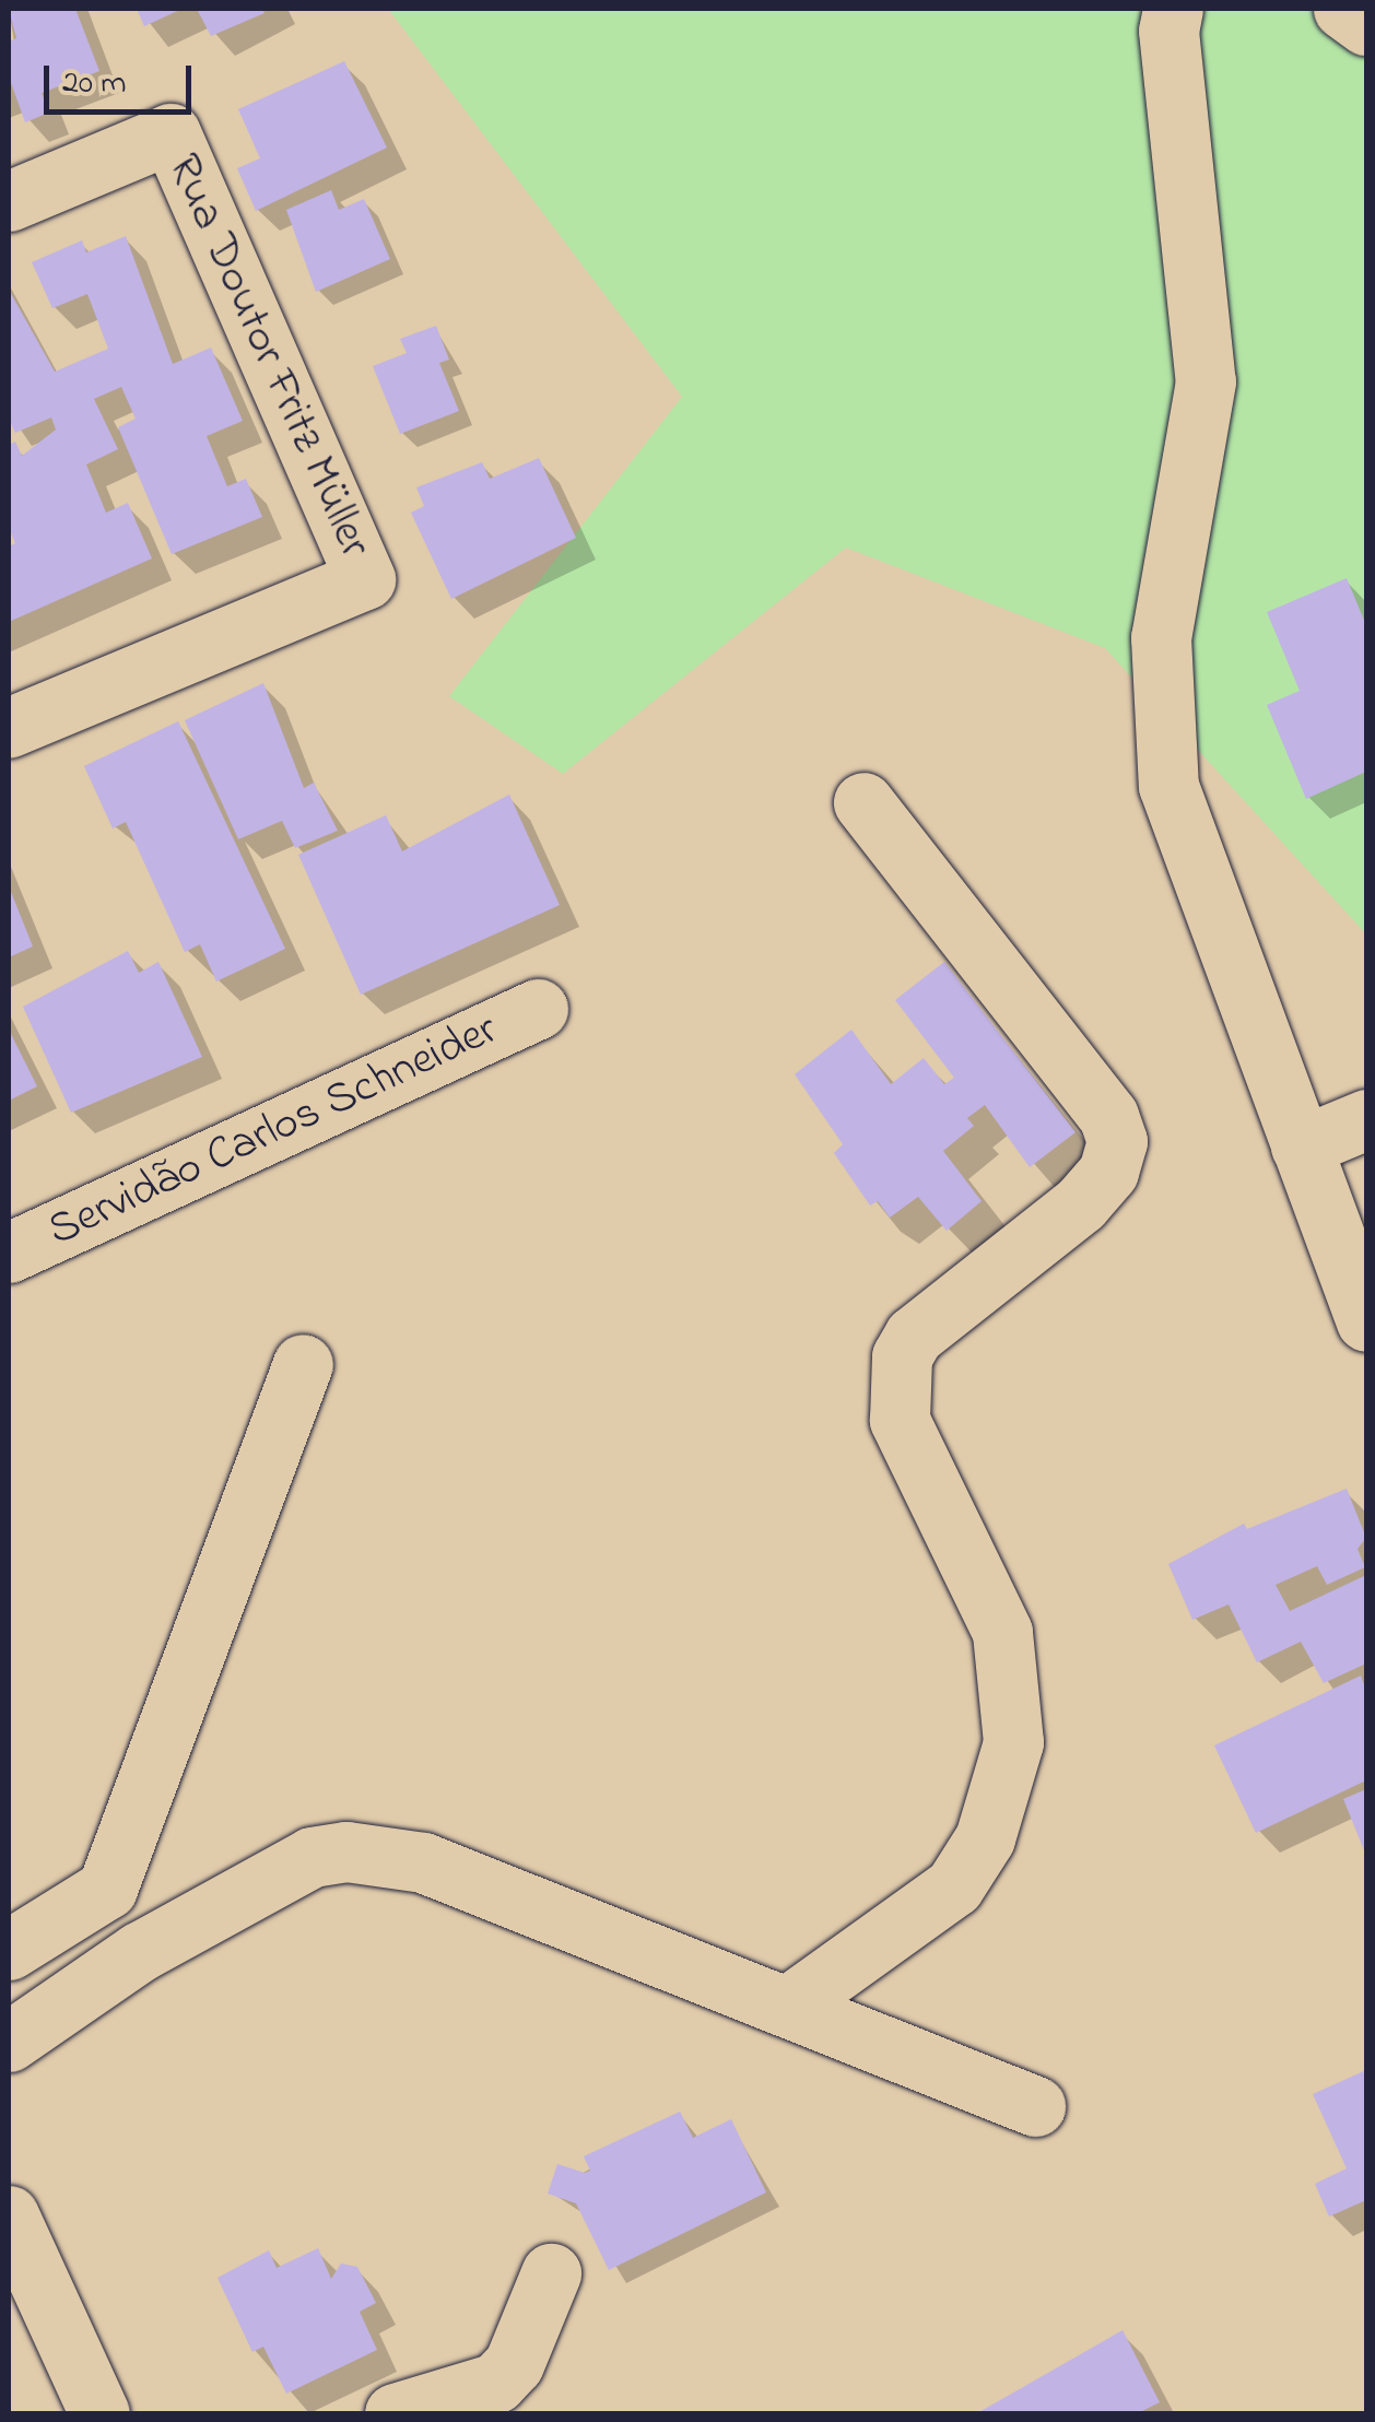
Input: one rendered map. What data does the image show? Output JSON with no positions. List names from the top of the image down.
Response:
{
  "streets": {
    "street": ["Rua Doutor Fritz Müller", "Servidão Carlos Schneider"]
  },
  "scale_bar": "20 m"
}
